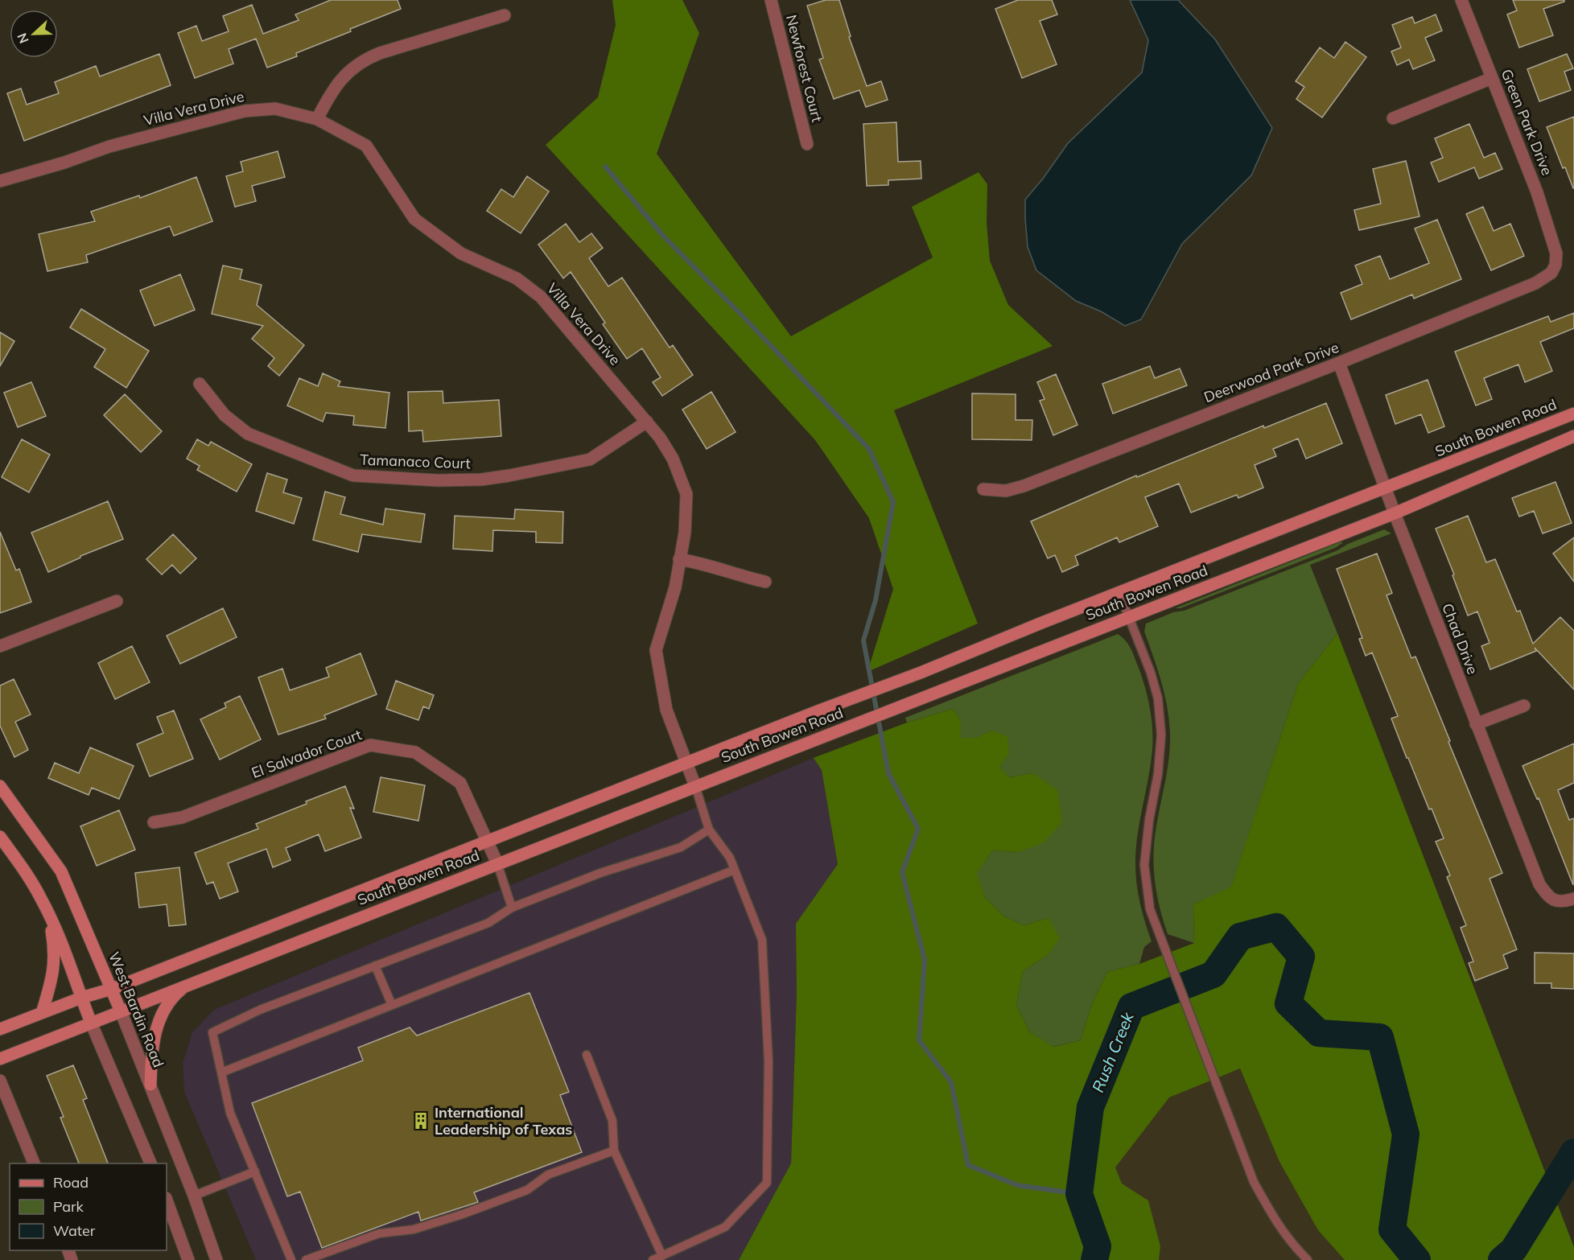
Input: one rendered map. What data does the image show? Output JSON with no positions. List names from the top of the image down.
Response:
{
  "streets": {
    "main road": ["South Bowen Road", "West Bardin Road"],
    "street": [
      "Newforest Court",
      "Villa Vera Drive",
      "Green Park Drive",
      "Deerwood Park Drive",
      "Tamanaco Court",
      "Chad Drive",
      "El Salvador Court"
    ]
  },
  "crossings": [
    ["Villa Vera Drive", "South Bowen Road"],
    ["Villa Vera Drive", "Tamanaco Court"],
    ["Green Park Drive", "Deerwood Park Drive"],
    ["Deerwood Park Drive", "Chad Drive"],
    ["South Bowen Road", "Chad Drive"],
    ["South Bowen Road", "El Salvador Court"],
    ["South Bowen Road", "West Bardin Road"]
  ],
  "water": ["Rush Creek"],
  "places": {
    "building": ["International Leadership of Texas"]
  },
  "legend": ["Road", "Park", "Water"],
  "north": "left"
}
